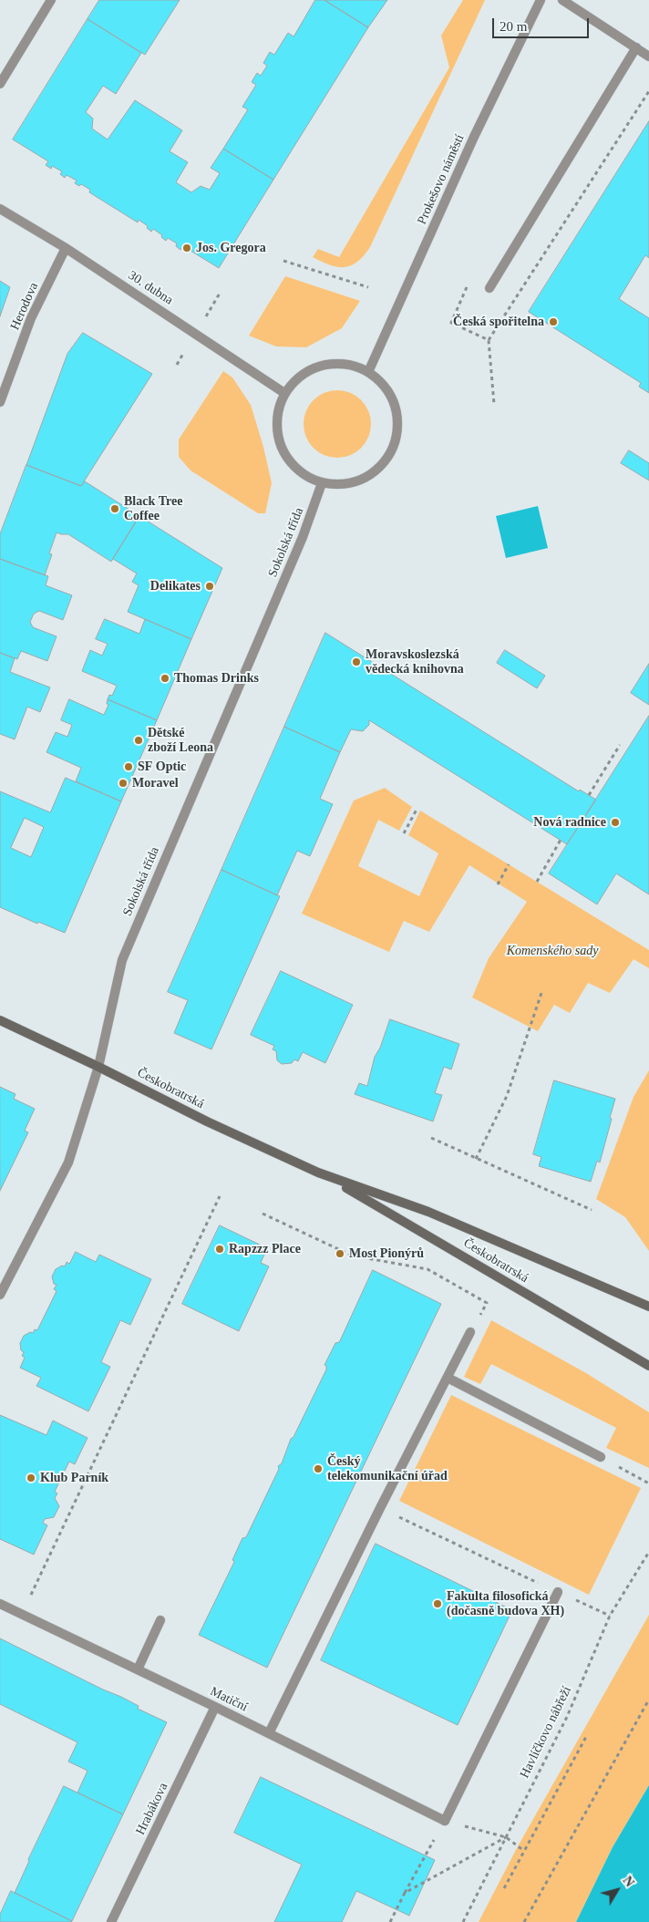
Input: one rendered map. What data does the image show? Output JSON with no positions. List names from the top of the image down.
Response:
{
  "streets": {
    "main road": ["Českobratrská"],
    "street": [
      "Prokešovo náměstí",
      "30. dubna",
      "Herodova",
      "Sokolská třída",
      "Matiční",
      "Hrabákova"
    ],
    "path": ["Havlíčkovo nábřeží"]
  },
  "crossings": [
    ["Prokešovo náměstí", "30. dubna"],
    ["Prokešovo náměstí", "Sokolská třída"],
    ["30. dubna", "Herodova"],
    ["30. dubna", "Sokolská třída"],
    ["Sokolská třída", "Českobratrská"],
    ["Matiční", "Hrabákova"]
  ],
  "parks": ["Komenského sady"],
  "places": [
    "Jos. Gregora",
    "Česká spořitelna",
    "Black Tree Coffee",
    "Delikates",
    "Moravskoslezská vědecká knihovna",
    "Thomas Drinks",
    "Dětské zboží Leona",
    "SF Optic",
    "Moravel",
    "Nová radnice",
    "Rapzzz Place",
    "Most Pionýrů",
    "Český telekomunikační úřad",
    "Klub Parník",
    "Fakulta filosofická (dočasně budova XH)"
  ],
  "scale_bar": "20 m",
  "north": "top right"
}
